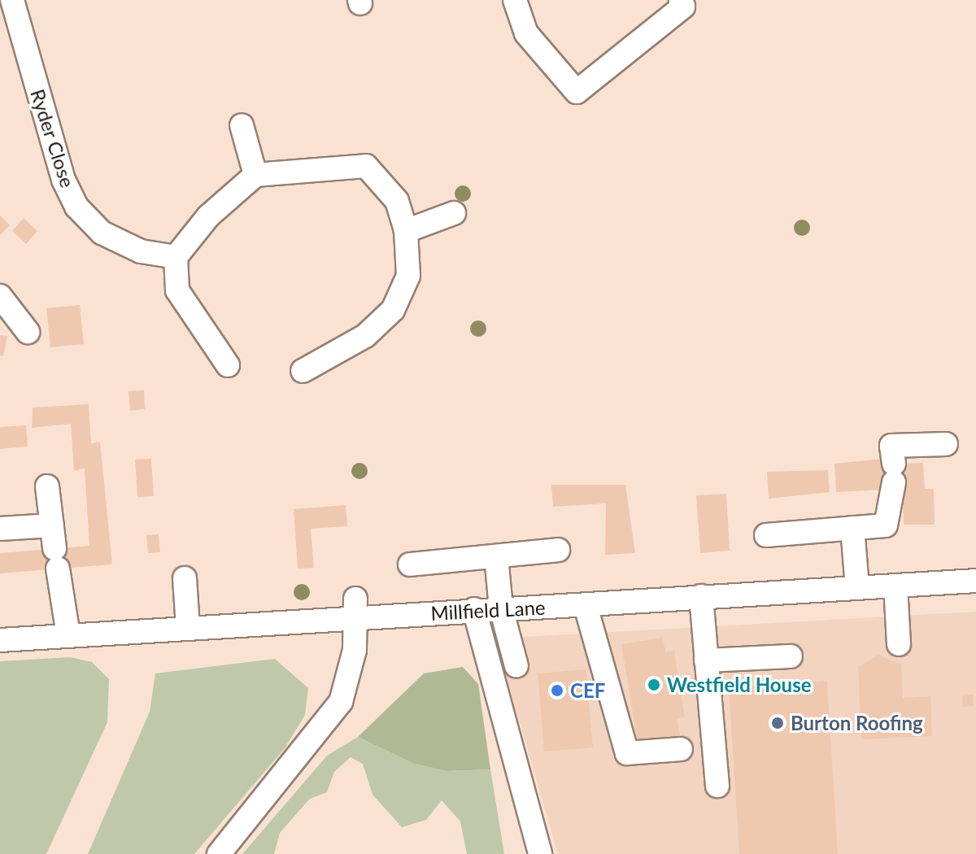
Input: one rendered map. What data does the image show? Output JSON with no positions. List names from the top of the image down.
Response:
{
  "streets": {
    "street": ["Ryder Close", "Millfield Lane"]
  },
  "places": ["Westfield House", "CEF", "Burton Roofing"]
}
